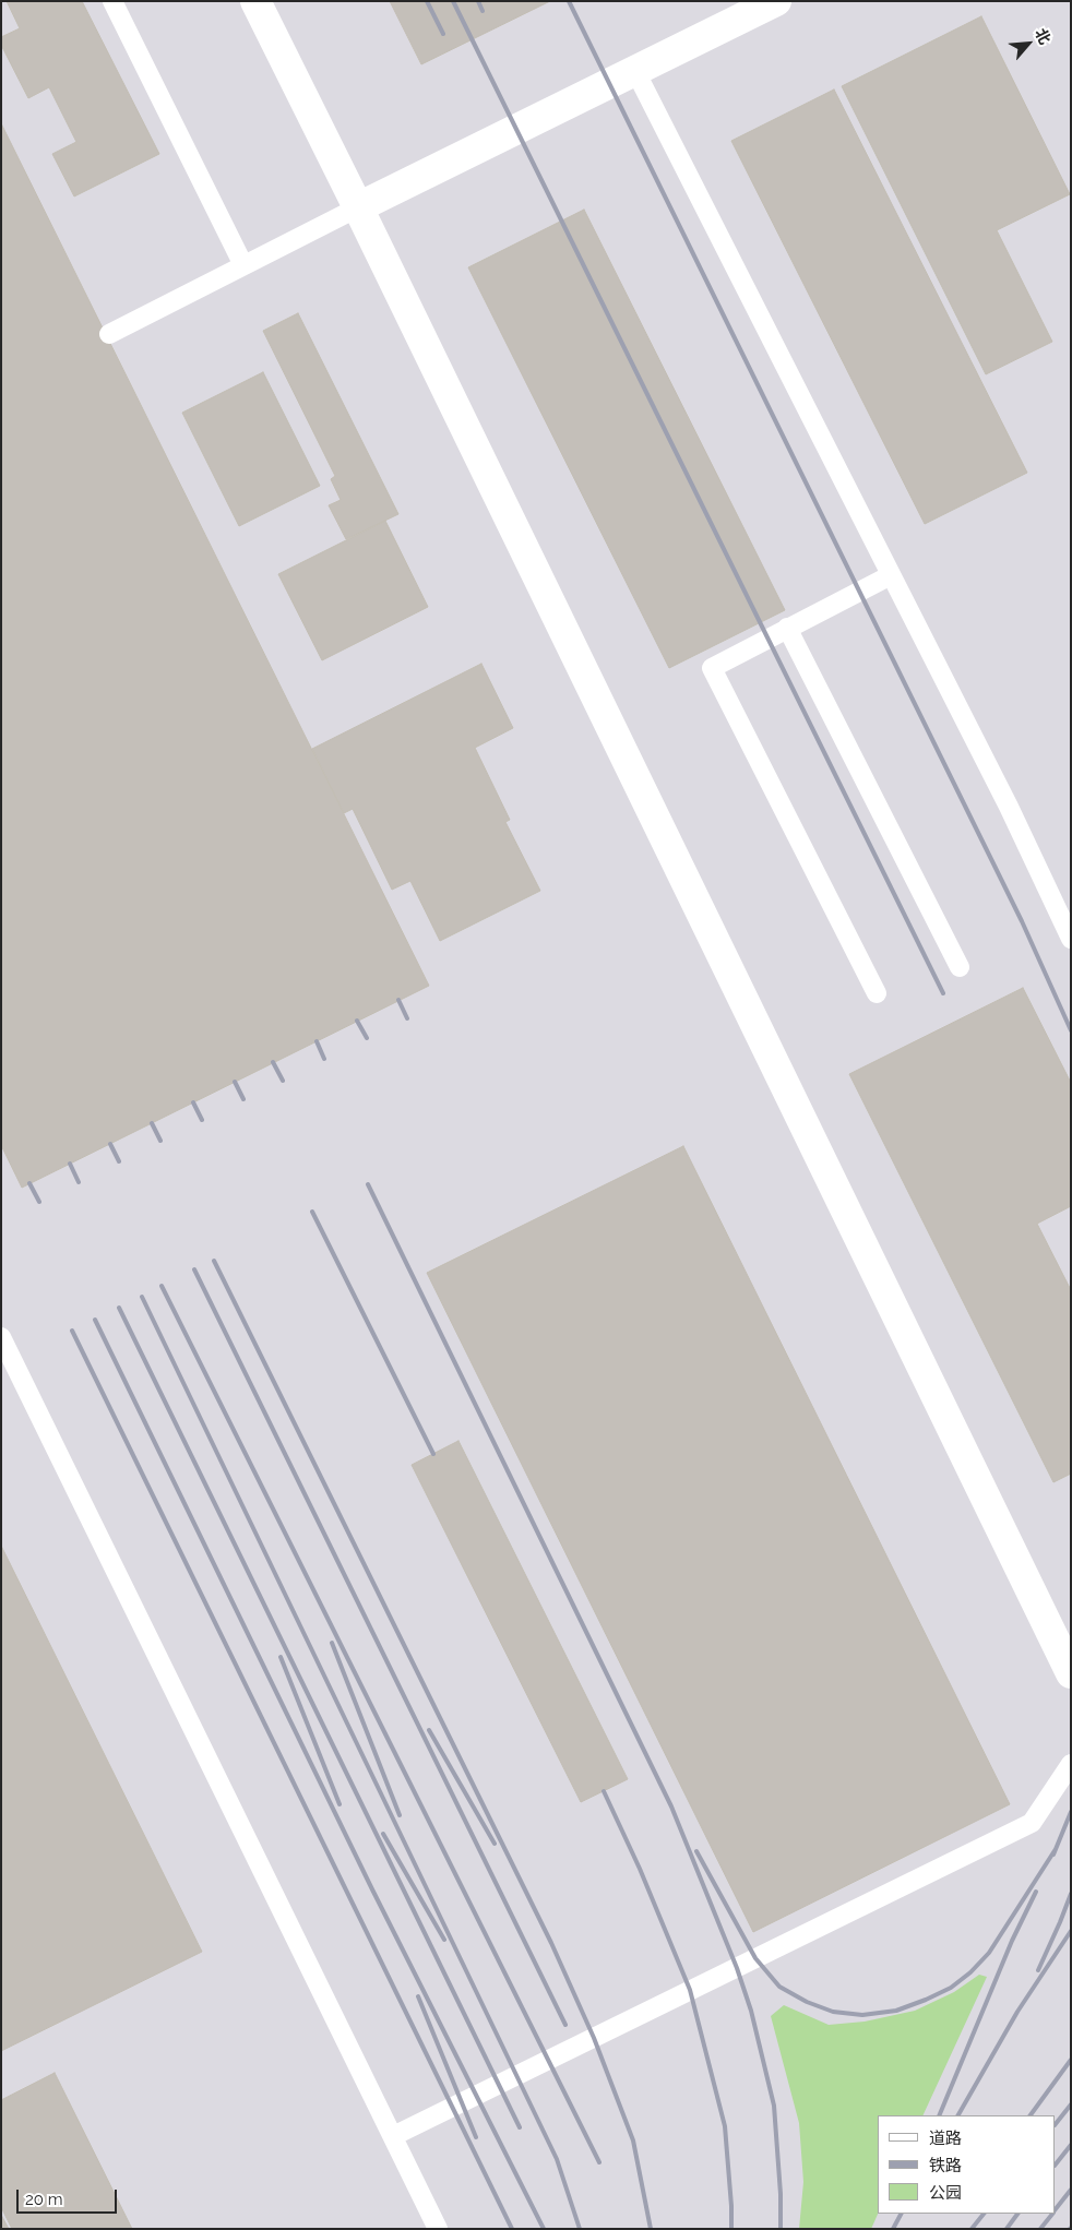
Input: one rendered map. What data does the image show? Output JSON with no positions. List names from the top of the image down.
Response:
{
  "legend": ["道路", "铁路", "公园"],
  "scale_bar": "20 m",
  "north": "top right"
}
